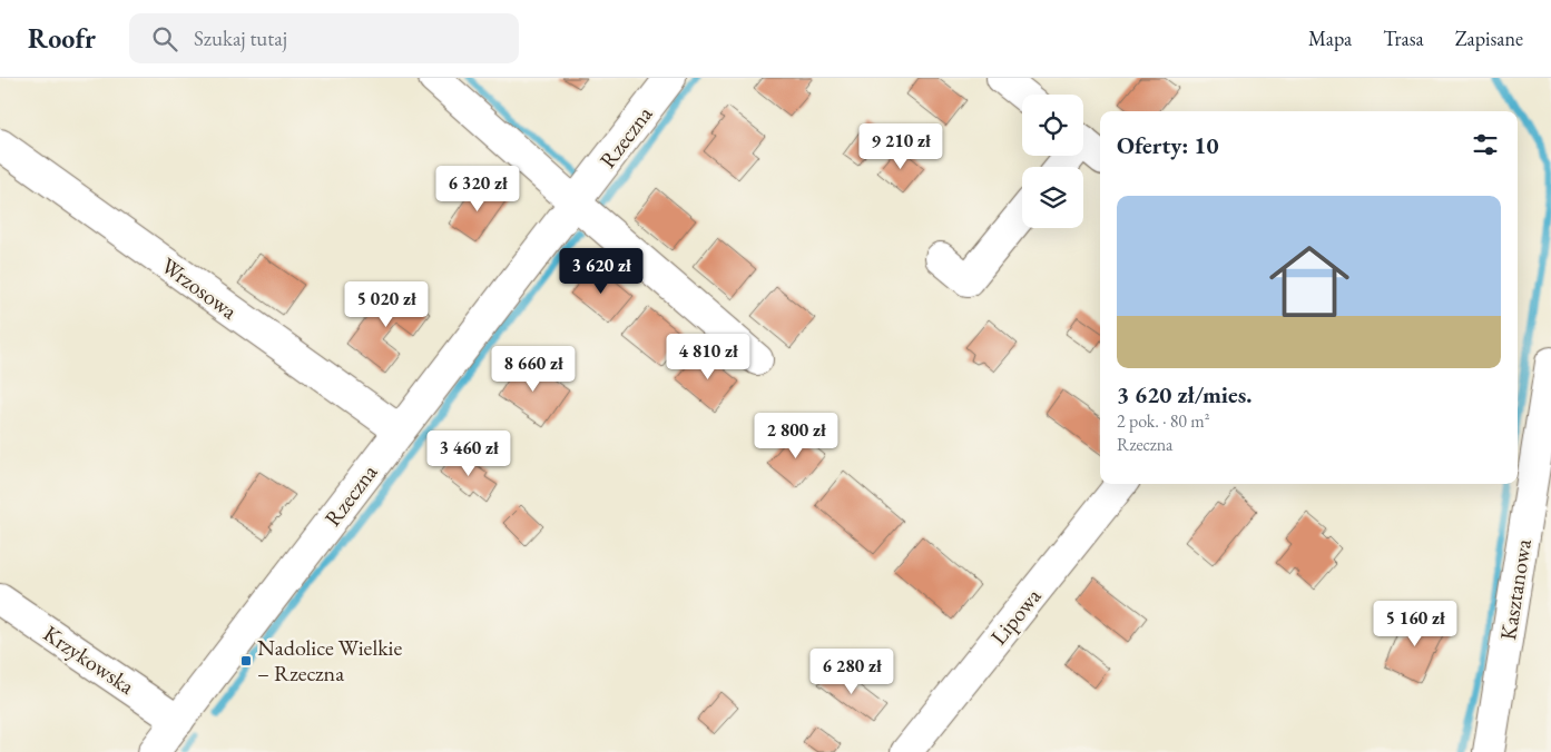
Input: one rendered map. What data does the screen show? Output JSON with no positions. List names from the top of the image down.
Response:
{
  "streets": {
    "street": [
      "Rzeczna",
      "Wrzosowa",
      "Kasztanowa",
      "Lipowa",
      "Krzykowska"
    ]
  },
  "crossings": [
    ["Rzeczna", "Wrzosowa"],
    ["Rzeczna", "Krzykowska"]
  ],
  "places": {
    "transit": ["Nadolice Wielkie – Rzeczna"]
  },
  "page": {
    "header": "Roofr",
    "search": "Szukaj tutaj",
    "nav": ["Mapa", "Trasa", "Zapisane"],
    "heading": "Oferty: 10",
    "price": [
      "9 210 zł",
      "6 320 zł",
      "3 620 zł",
      "5 020 zł",
      "4 810 zł",
      "8 660 zł",
      "2 800 zł",
      "3 460 zł",
      "5 160 zł",
      "6 280 zł"
    ],
    "list": [
      {
        "name": "3 620 zł/mies.",
        "note": "2 pok. · 80 m² · Rzeczna"
      }
    ]
  }
}
